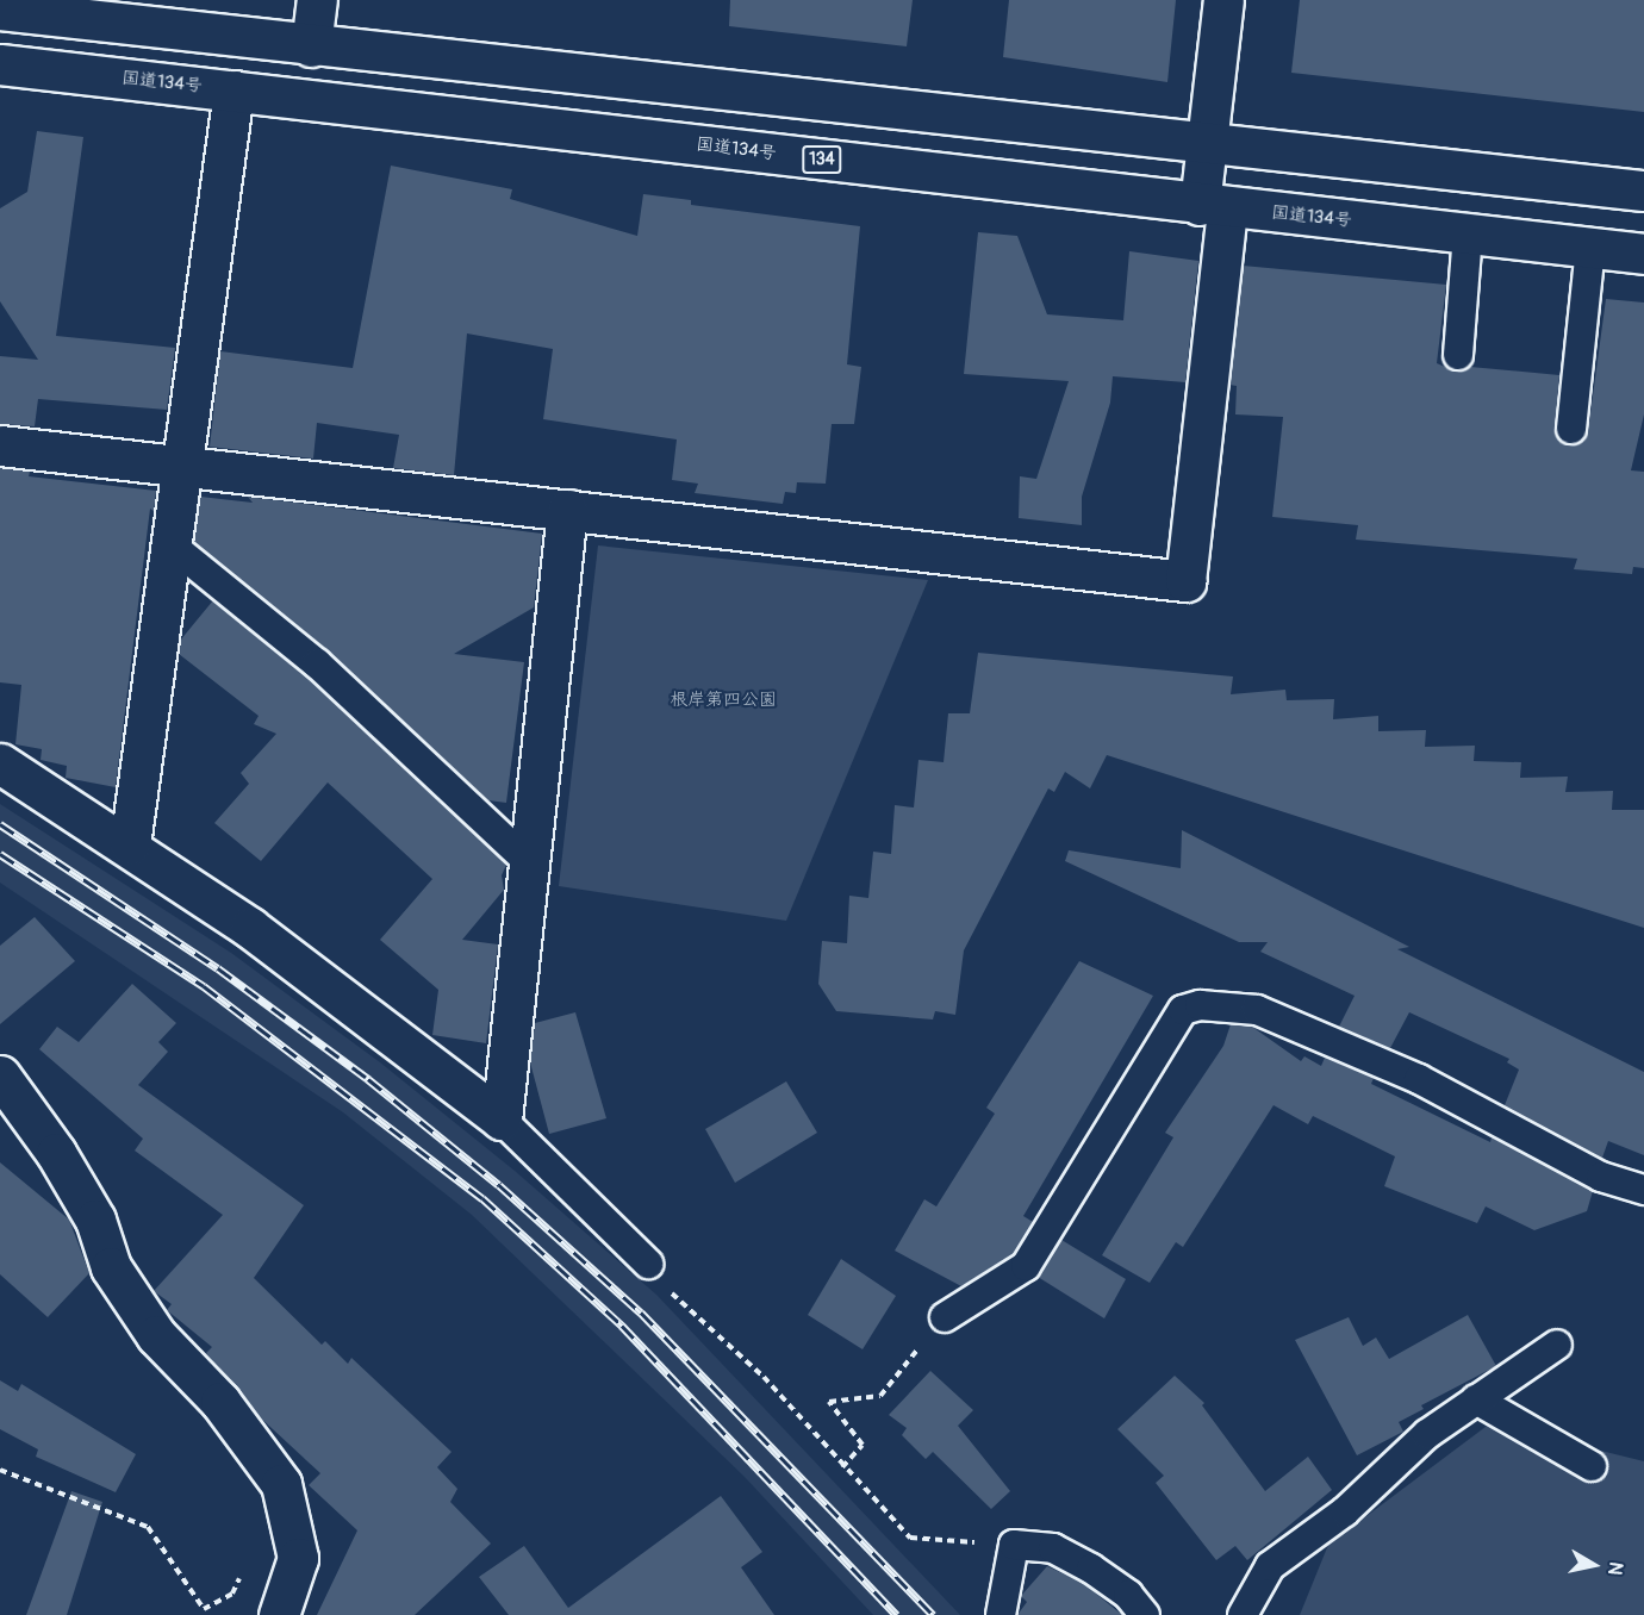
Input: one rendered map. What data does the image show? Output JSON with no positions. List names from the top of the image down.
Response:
{
  "streets": {
    "main road": ["国道134号", "134"]
  },
  "parks": ["根岸第四公園"],
  "north": "right"
}
